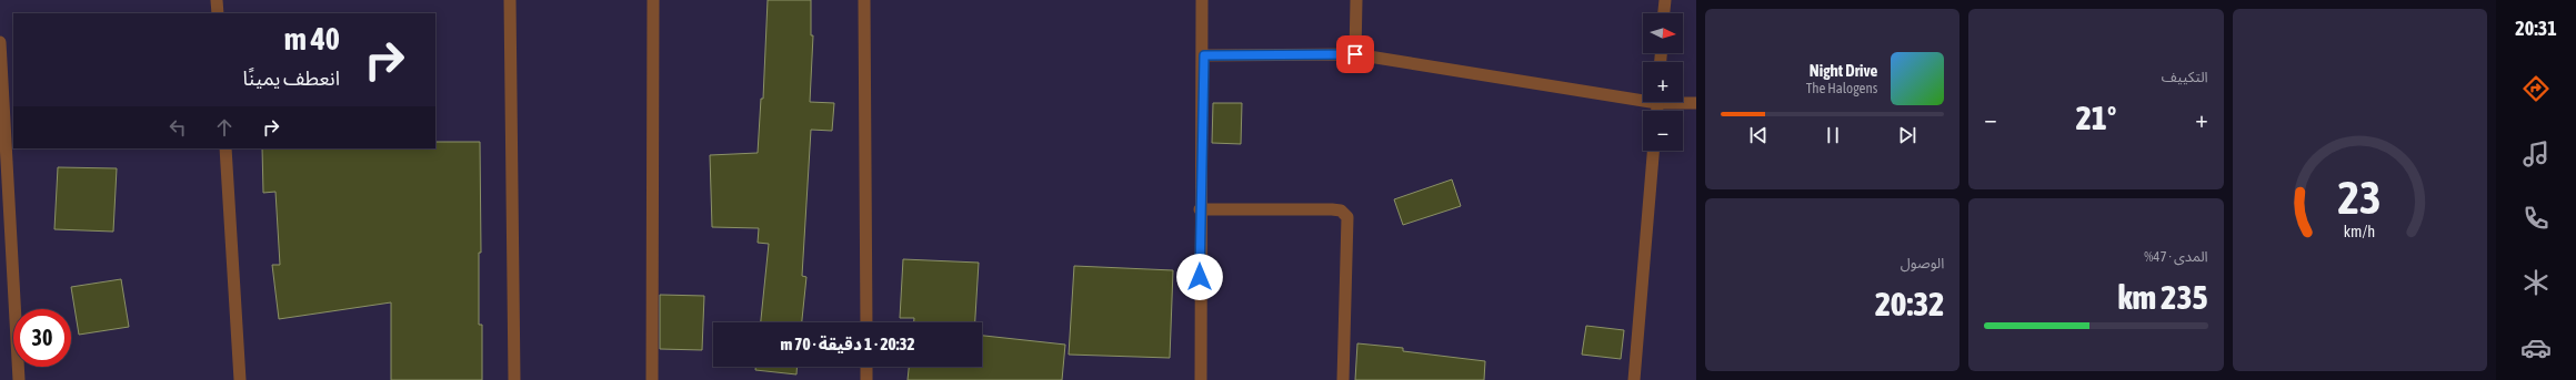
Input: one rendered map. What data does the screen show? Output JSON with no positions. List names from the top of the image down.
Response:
{
  "north": "right",
  "page": {
    "tabs": "20:31",
    "tile": [
      "التكييف",
      ["المدى · 47%", "235 km"],
      ["الوصول", "20:32"]
    ],
    "map_buttons": ["+", "−"],
    "turn": ["40 m", "انعطف يمينًا"],
    "song": ["Night Drive", "The Halogens"],
    "heat": ["−", "21°", "+"],
    "limit": "30",
    "trip": "20:32 · 1 دقيقة · 70 m",
    "gauge": ["23", "km/h"]
  }
}
